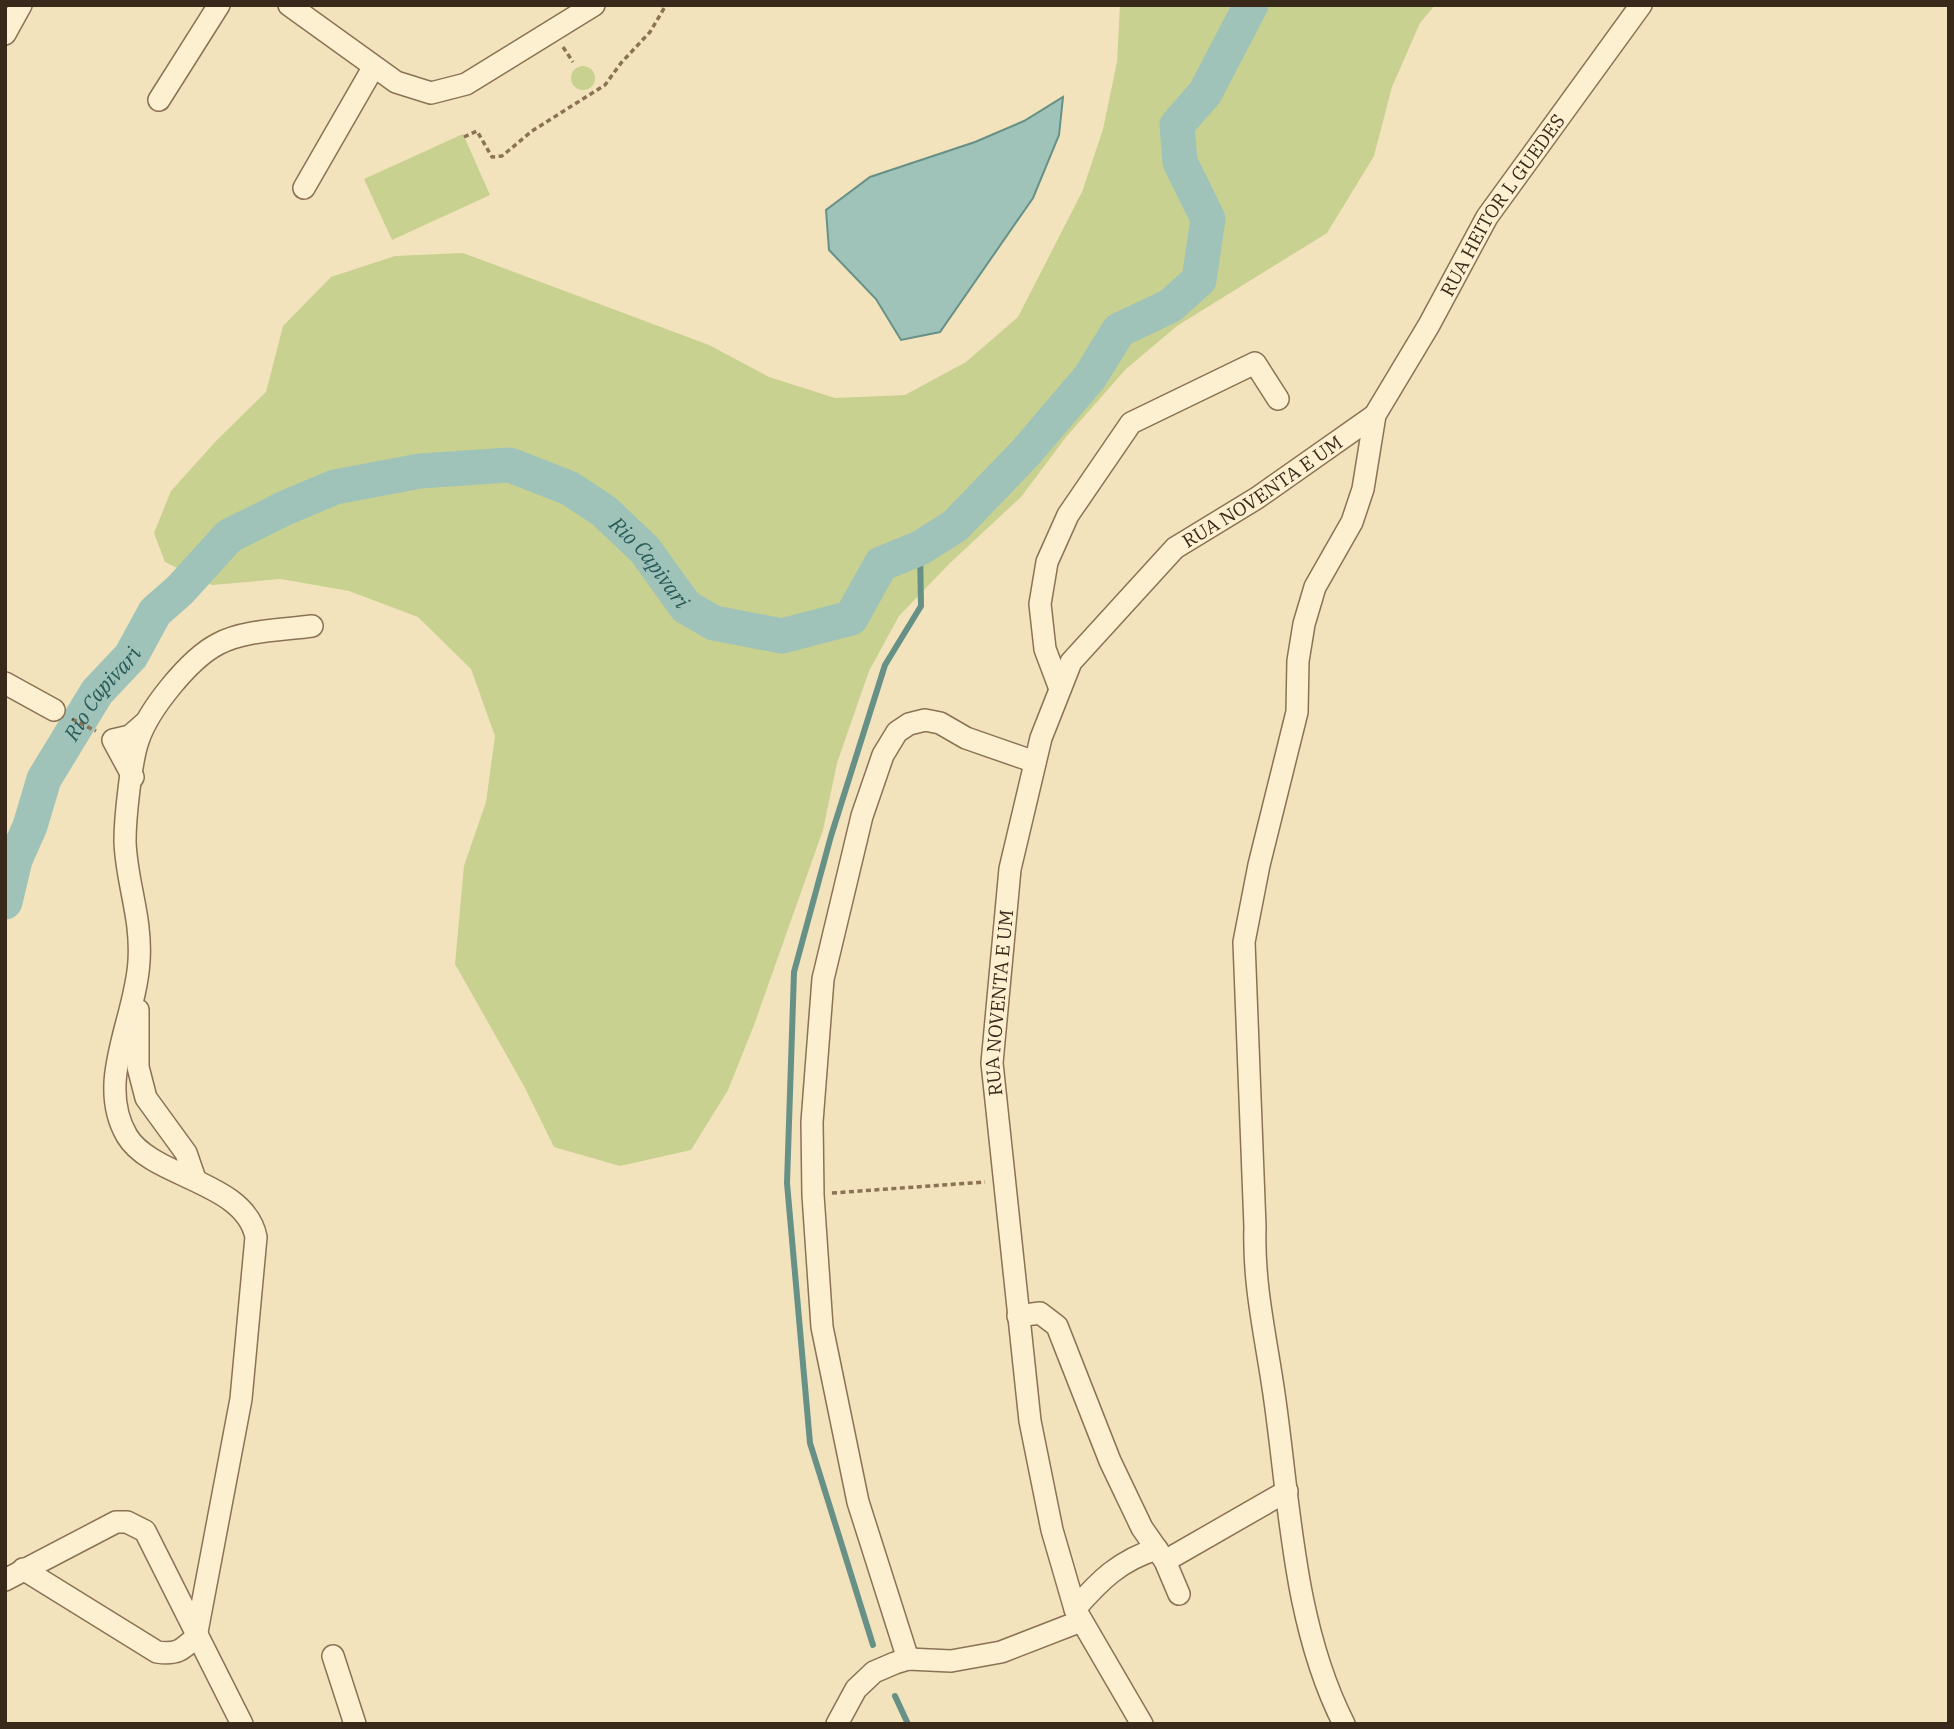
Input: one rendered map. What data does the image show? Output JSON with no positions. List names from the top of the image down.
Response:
{
  "streets": {
    "street": ["RUA HEITOR L GUEDES", "RUA NOVENTA E UM"]
  },
  "crossings": [
    ["RUA HEITOR L GUEDES", "RUA NOVENTA E UM"]
  ],
  "water": ["Rio Capivari"]
}
